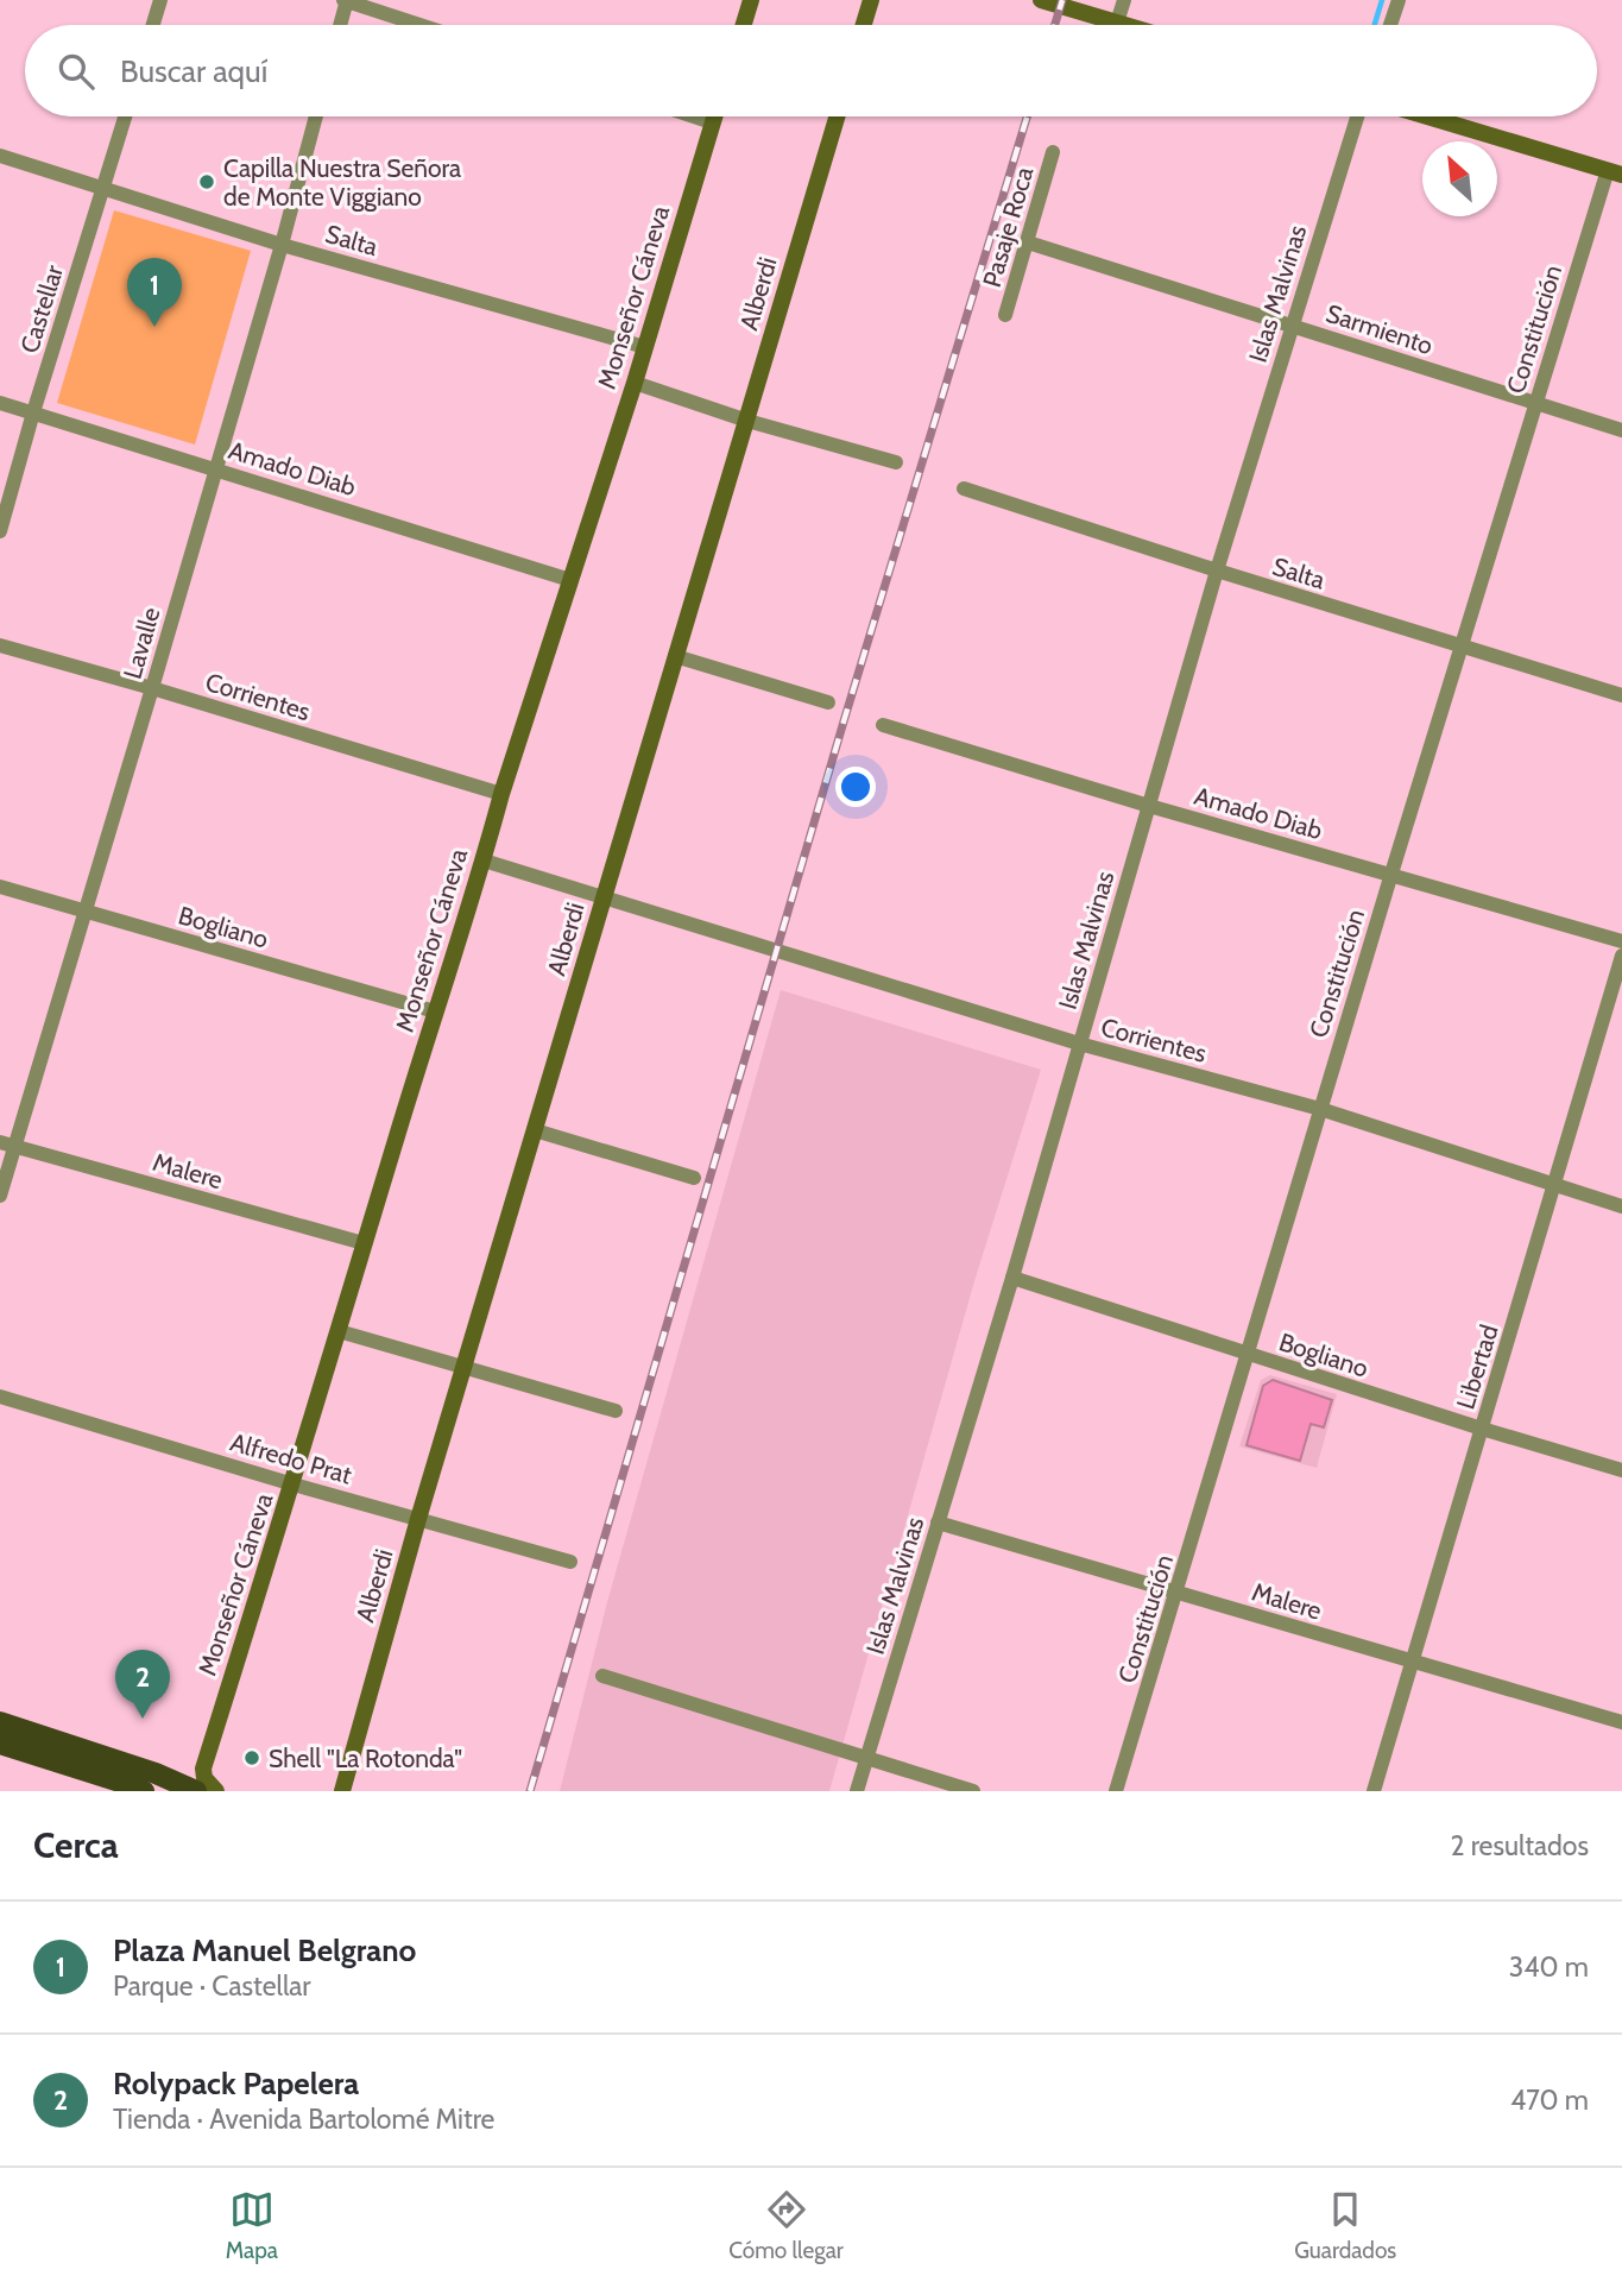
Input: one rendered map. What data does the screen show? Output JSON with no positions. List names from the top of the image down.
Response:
{
  "streets": {
    "street": [
      "Pasaje Roca",
      "Salta",
      "Alberdi",
      "Islas Malvinas",
      "Monseñor Cáneva",
      "Castellar",
      "Sarmiento",
      "Constitución",
      "Amado Diab",
      "Lavalle",
      "Corrientes",
      "Bogliano",
      "Malere",
      "Libertad",
      "Alfredo Prat"
    ]
  },
  "crossings": [
    ["Pasaje Roca", "Sarmiento"],
    ["Salta", "Islas Malvinas"],
    ["Salta", "Monseñor Cáneva"],
    ["Salta", "Castellar"],
    ["Salta", "Constitución"],
    ["Salta", "Lavalle"],
    ["Alberdi", "Corrientes"],
    ["Alberdi", "Alfredo Prat"],
    ["Islas Malvinas", "Sarmiento"],
    ["Islas Malvinas", "Amado Diab"],
    ["Islas Malvinas", "Corrientes"],
    ["Islas Malvinas", "Bogliano"],
    ["Islas Malvinas", "Malere"],
    ["Monseñor Cáneva", "Amado Diab"],
    ["Monseñor Cáneva", "Corrientes"],
    ["Monseñor Cáneva", "Bogliano"],
    ["Monseñor Cáneva", "Malere"],
    ["Monseñor Cáneva", "Alfredo Prat"],
    ["Castellar", "Amado Diab"],
    ["Sarmiento", "Constitución"],
    ["Constitución", "Amado Diab"],
    ["Constitución", "Corrientes"],
    ["Constitución", "Bogliano"],
    ["Constitución", "Malere"],
    ["Amado Diab", "Lavalle"],
    ["Lavalle", "Corrientes"],
    ["Lavalle", "Bogliano"],
    ["Lavalle", "Malere"],
    ["Corrientes", "Libertad"],
    ["Bogliano", "Libertad"],
    ["Malere", "Libertad"]
  ],
  "places": ["Capilla Nuestra Señora de Monte Viggiano", "Shell \"La Rotonda\""],
  "north": "top left",
  "page": {
    "search": "Buscar aquí",
    "pins": ["1", "2"],
    "heading": ["Cerca", "2 resultados"],
    "list": [
      {
        "mark": "1",
        "name": "Plaza Manuel Belgrano",
        "note": "Parque · Castellar",
        "value": "340 m"
      },
      {
        "mark": "2",
        "name": "Rolypack Papelera",
        "note": "Tienda · Avenida Bartolomé Mitre",
        "value": "470 m"
      }
    ],
    "nav": ["Mapa", "Cómo llegar", "Guardados"]
  }
}
